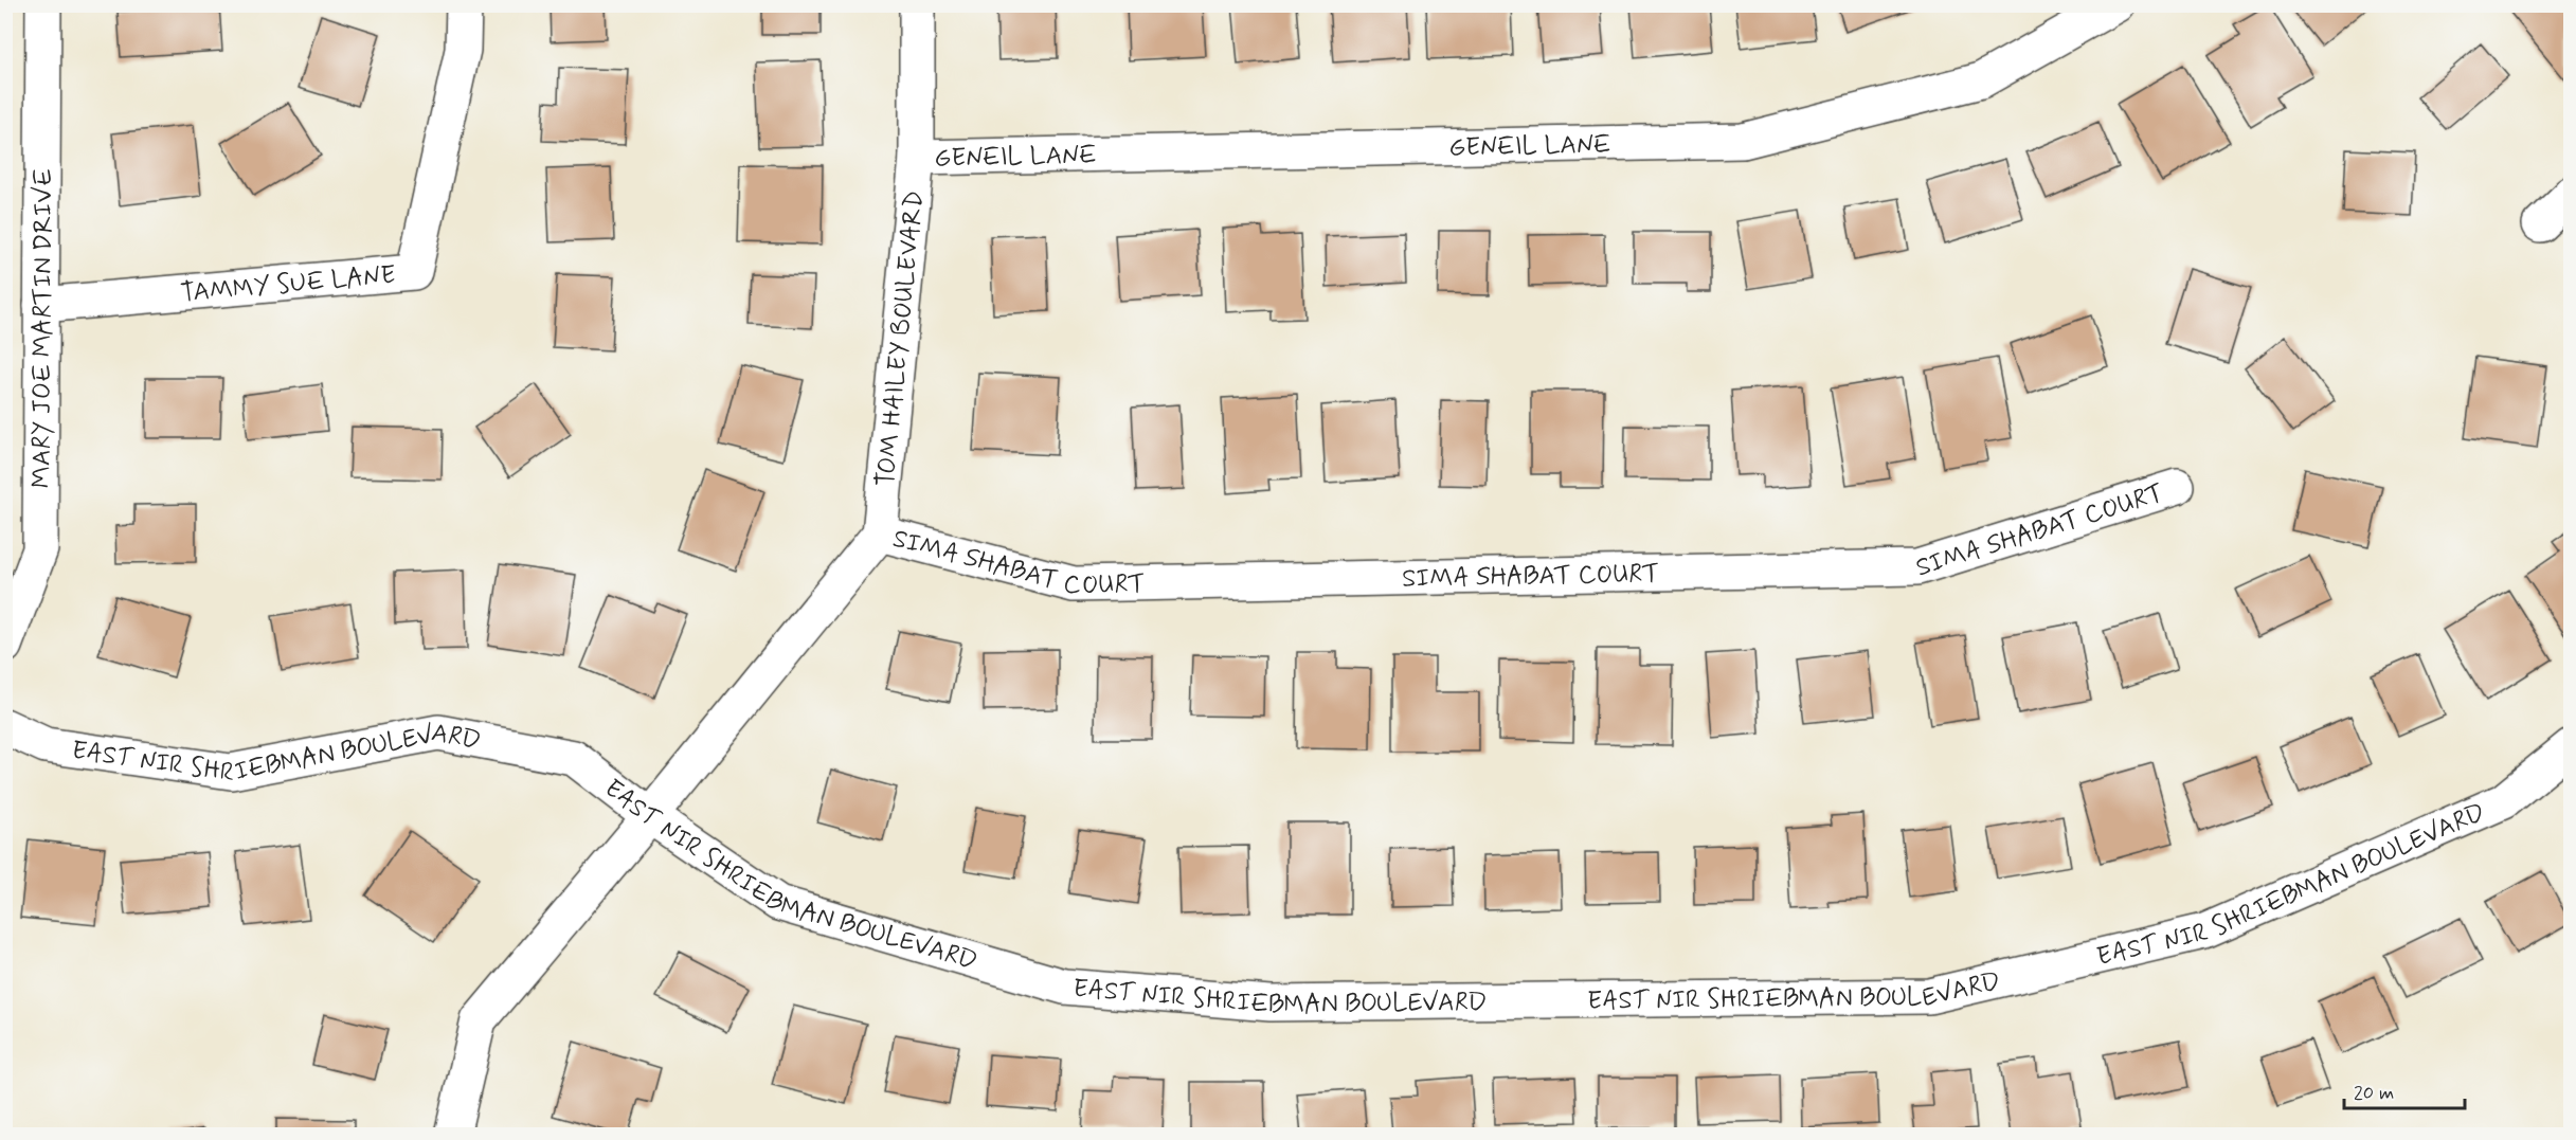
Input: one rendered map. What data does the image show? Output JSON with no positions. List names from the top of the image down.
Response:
{
  "streets": {
    "street": [
      "GENEIL LANE",
      "TAMMY SUE LANE",
      "MARY JOE MARTIN DRIVE",
      "TOM HAILEY BOULEVARD",
      "SIMA SHABAT COURT",
      "EAST NIR SHRIEBMAN BOULEVARD"
    ]
  },
  "crossings": [
    ["GENEIL LANE", "TOM HAILEY BOULEVARD"],
    ["TAMMY SUE LANE", "MARY JOE MARTIN DRIVE"],
    ["TOM HAILEY BOULEVARD", "SIMA SHABAT COURT"]
  ],
  "scale_bar": "20 m"
}
